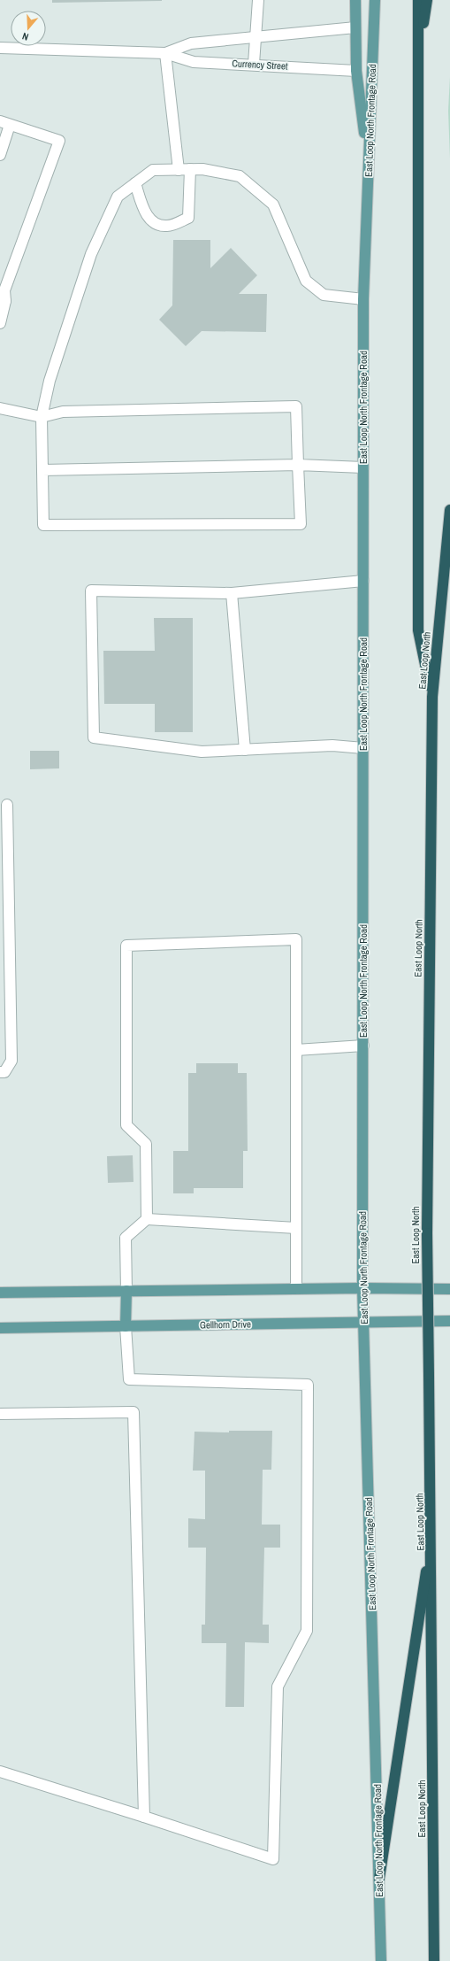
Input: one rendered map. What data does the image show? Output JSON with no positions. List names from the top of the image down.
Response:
{
  "streets": {
    "highway": ["East Loop North"],
    "main road": ["East Loop North Frontage Road", "Gellhorn Drive"],
    "street": ["Currency Street"]
  },
  "crossings": [
    ["East Loop North Frontage Road", "Gellhorn Drive"]
  ],
  "north": "bottom"
}
